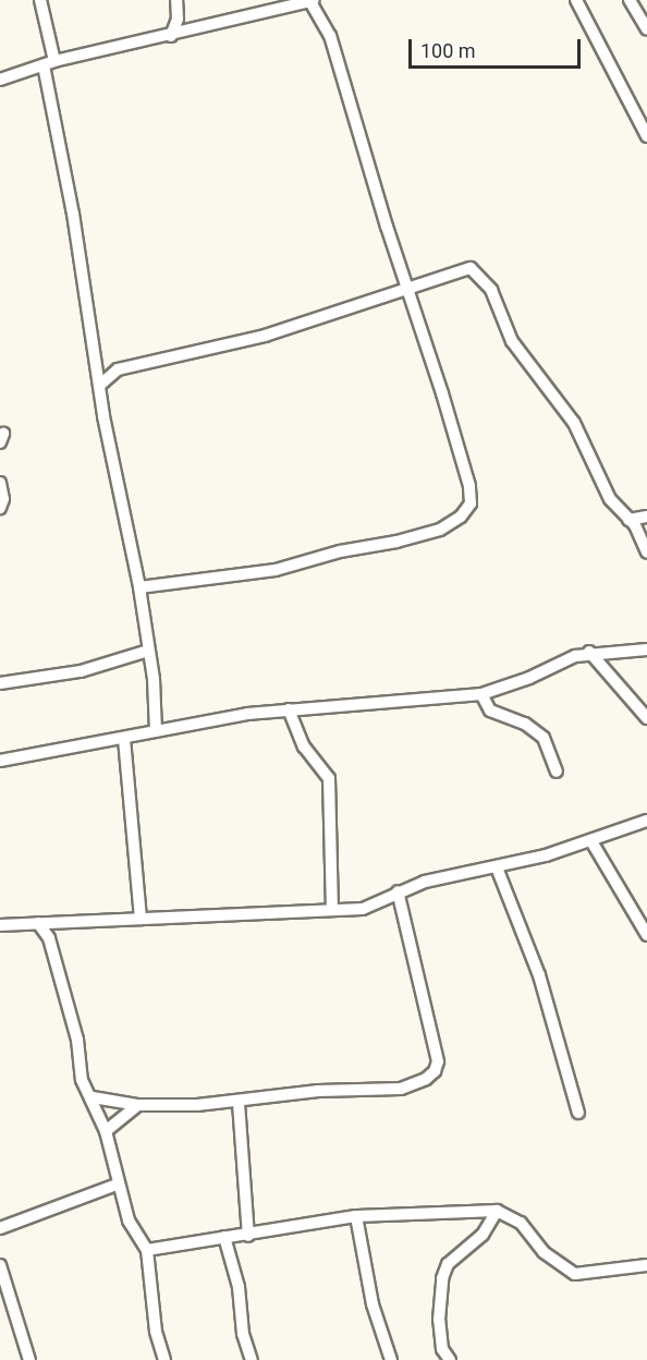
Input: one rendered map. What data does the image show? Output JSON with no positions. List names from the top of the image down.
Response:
{
  "scale_bar": "100 m"
}
